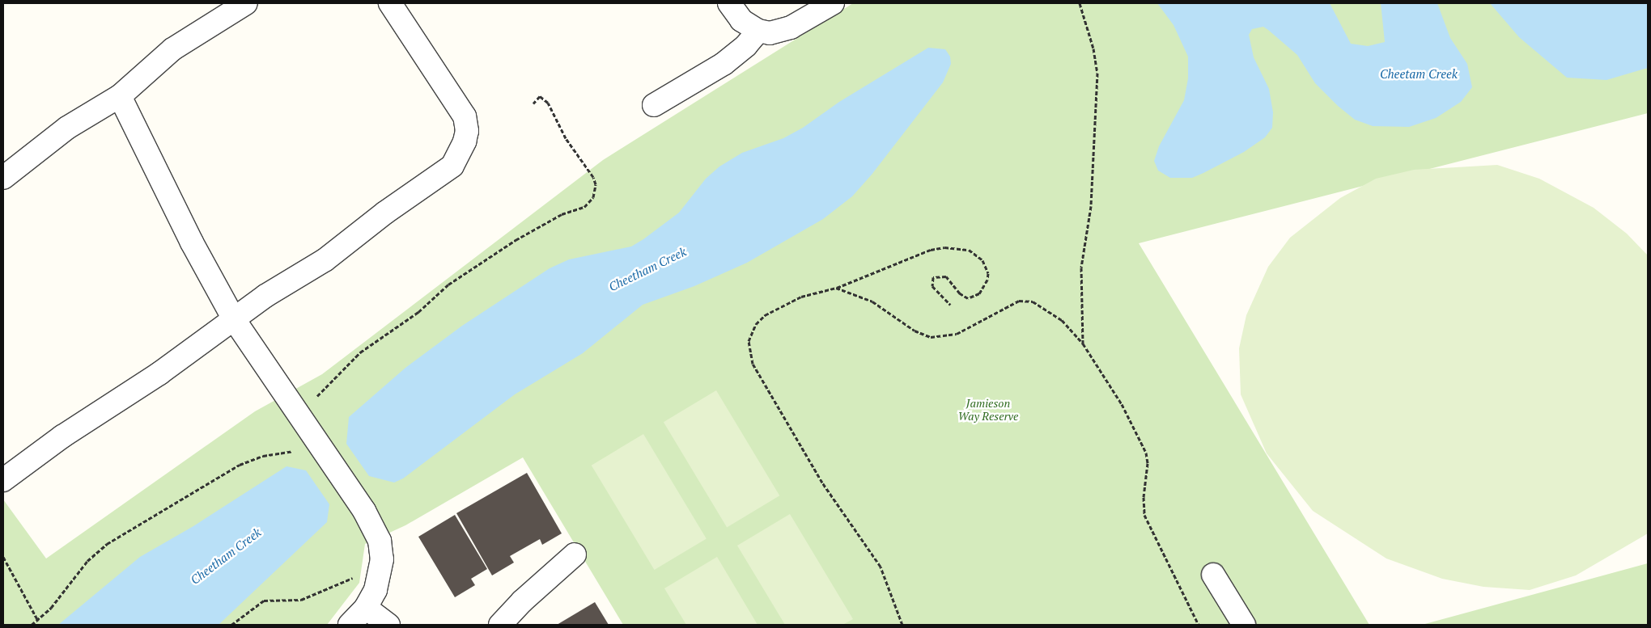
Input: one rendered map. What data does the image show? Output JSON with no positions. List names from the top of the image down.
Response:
{
  "water": ["Cheetam Creek", "Cheetham Creek"],
  "parks": ["Jamieson Way Reserve"]
}
